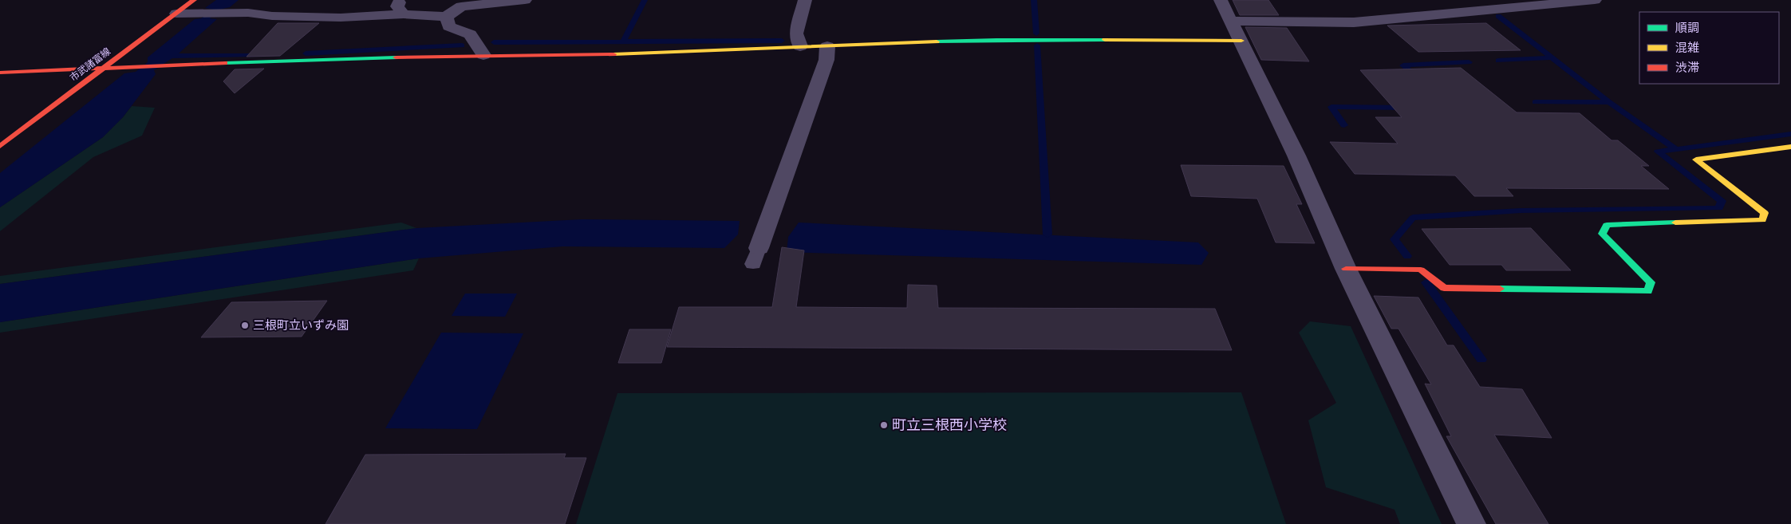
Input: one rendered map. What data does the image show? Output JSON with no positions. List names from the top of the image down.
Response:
{
  "streets": {
    "street": ["市武諸富線"]
  },
  "places": ["三根町立いずみ園", "町立三根西小学校"],
  "legend": ["順調", "混雑", "渋滞"]
}
